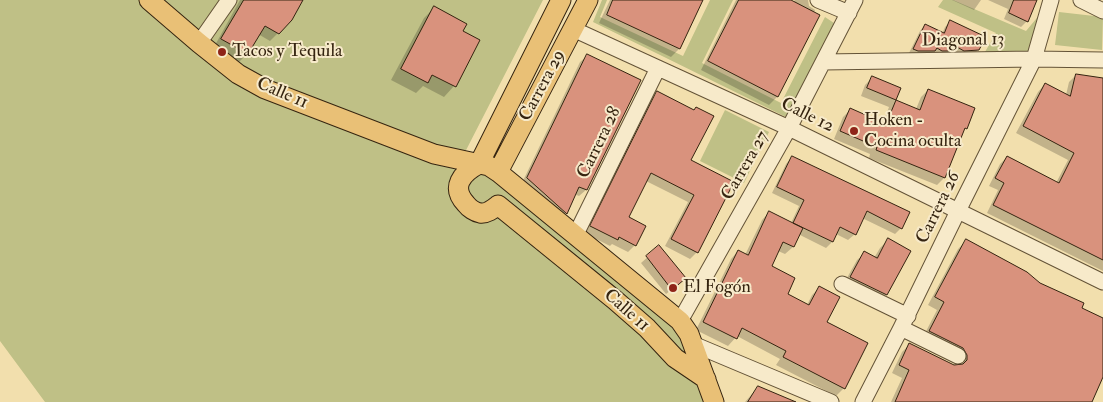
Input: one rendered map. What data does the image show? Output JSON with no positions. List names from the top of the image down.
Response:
{
  "streets": {
    "main road": ["Carrera 29", "Calle 11"],
    "street": [
      "Diagonal 13",
      "Calle 12",
      "Carrera 28",
      "Carrera 27",
      "Carrera 26"
    ]
  },
  "crossings": [
    ["Diagonal 13", "Carrera 27"],
    ["Diagonal 13", "Carrera 26"],
    ["Carrera 29", "Calle 11"],
    ["Carrera 29", "Calle 12"],
    ["Calle 11", "Carrera 28"],
    ["Calle 11", "Carrera 27"],
    ["Calle 12", "Carrera 28"],
    ["Calle 12", "Carrera 27"],
    ["Calle 12", "Carrera 26"]
  ],
  "places": ["Tacos y Tequila", "Hoken - Cocina oculta", "El Fogón"]
}
